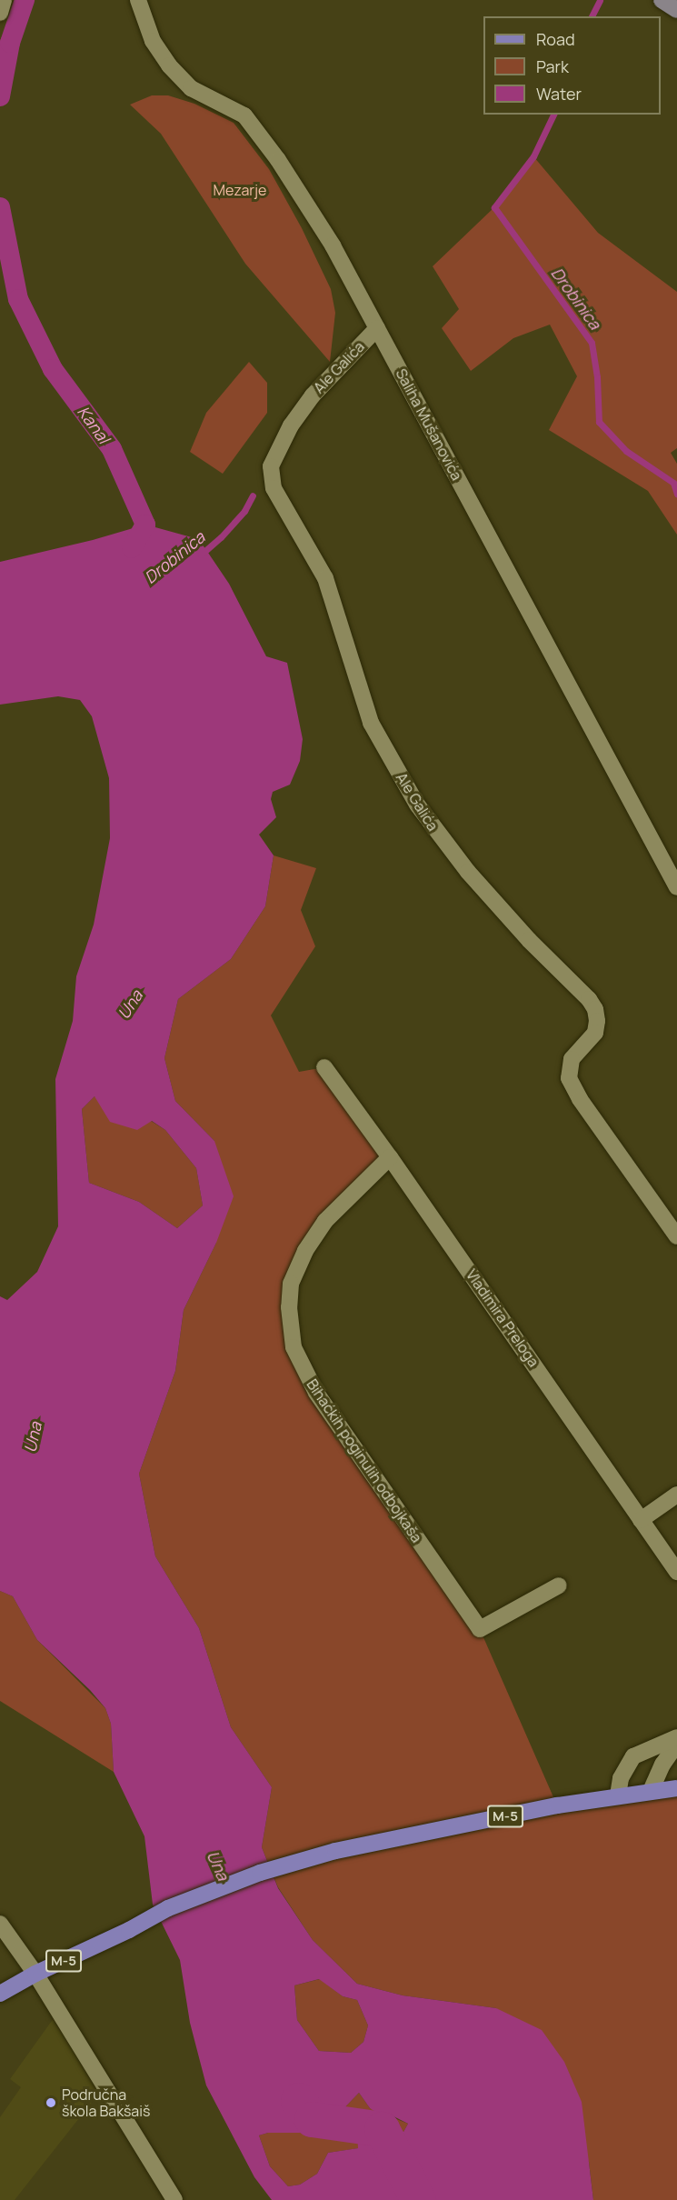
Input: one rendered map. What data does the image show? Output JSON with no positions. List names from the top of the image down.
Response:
{
  "streets": {
    "main road": ["M-5"],
    "street": [
      "Ale Galića",
      "Saliha Mušanovića",
      "Vladimira Preloga",
      "Bihaćkih poginulih odbojkaša"
    ]
  },
  "crossings": [
    ["Ale Galića", "Saliha Mušanovića"],
    ["Vladimira Preloga", "Bihaćkih poginulih odbojkaša"]
  ],
  "water": ["Drobinica", "Kanal", "Una"],
  "parks": ["Mezarje"],
  "places": ["Područna škola Bakšaiš"],
  "legend": ["Road", "Park", "Water"]
}
